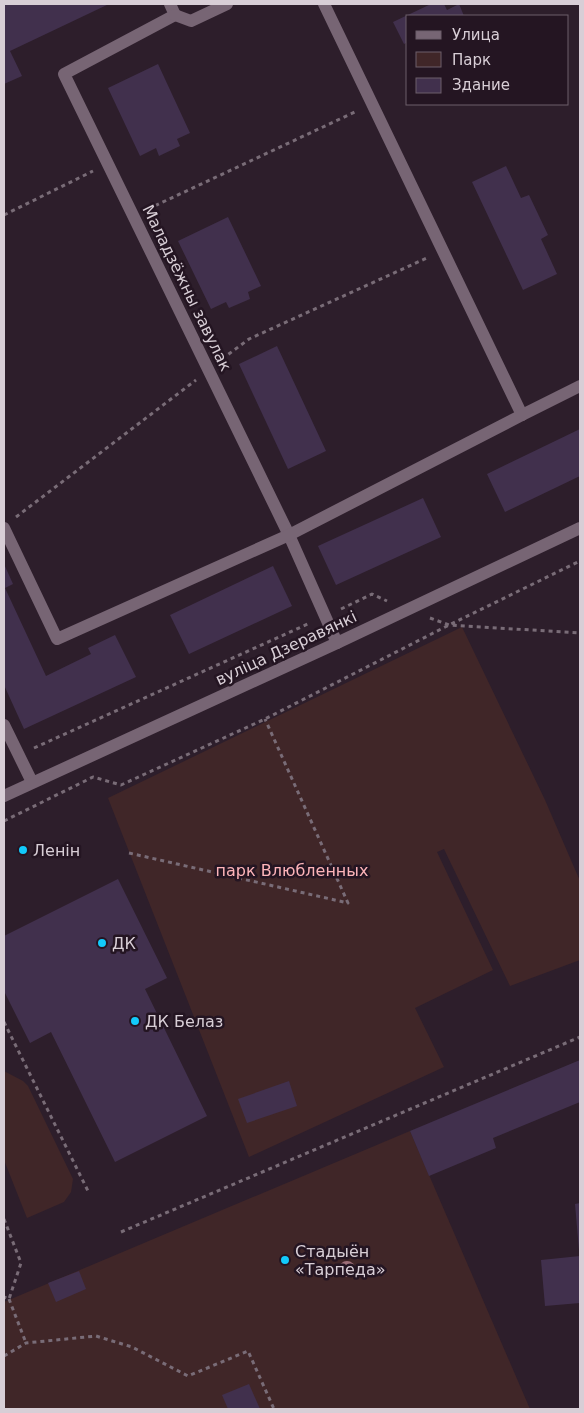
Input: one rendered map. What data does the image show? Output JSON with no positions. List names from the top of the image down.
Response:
{
  "streets": {
    "street": ["Маладзёжны завулак", "вуліца Дзеравянкі"]
  },
  "crossings": [
    ["Маладзёжны завулак", "вуліца Дзеравянкі"]
  ],
  "parks": ["парк Влюбленных"],
  "places": [
    "Ленін",
    "ДК",
    "ДК Белаз",
    "Стадыён «Тарпеда»"
  ],
  "legend": ["Улица", "Парк", "Здание"]
}
